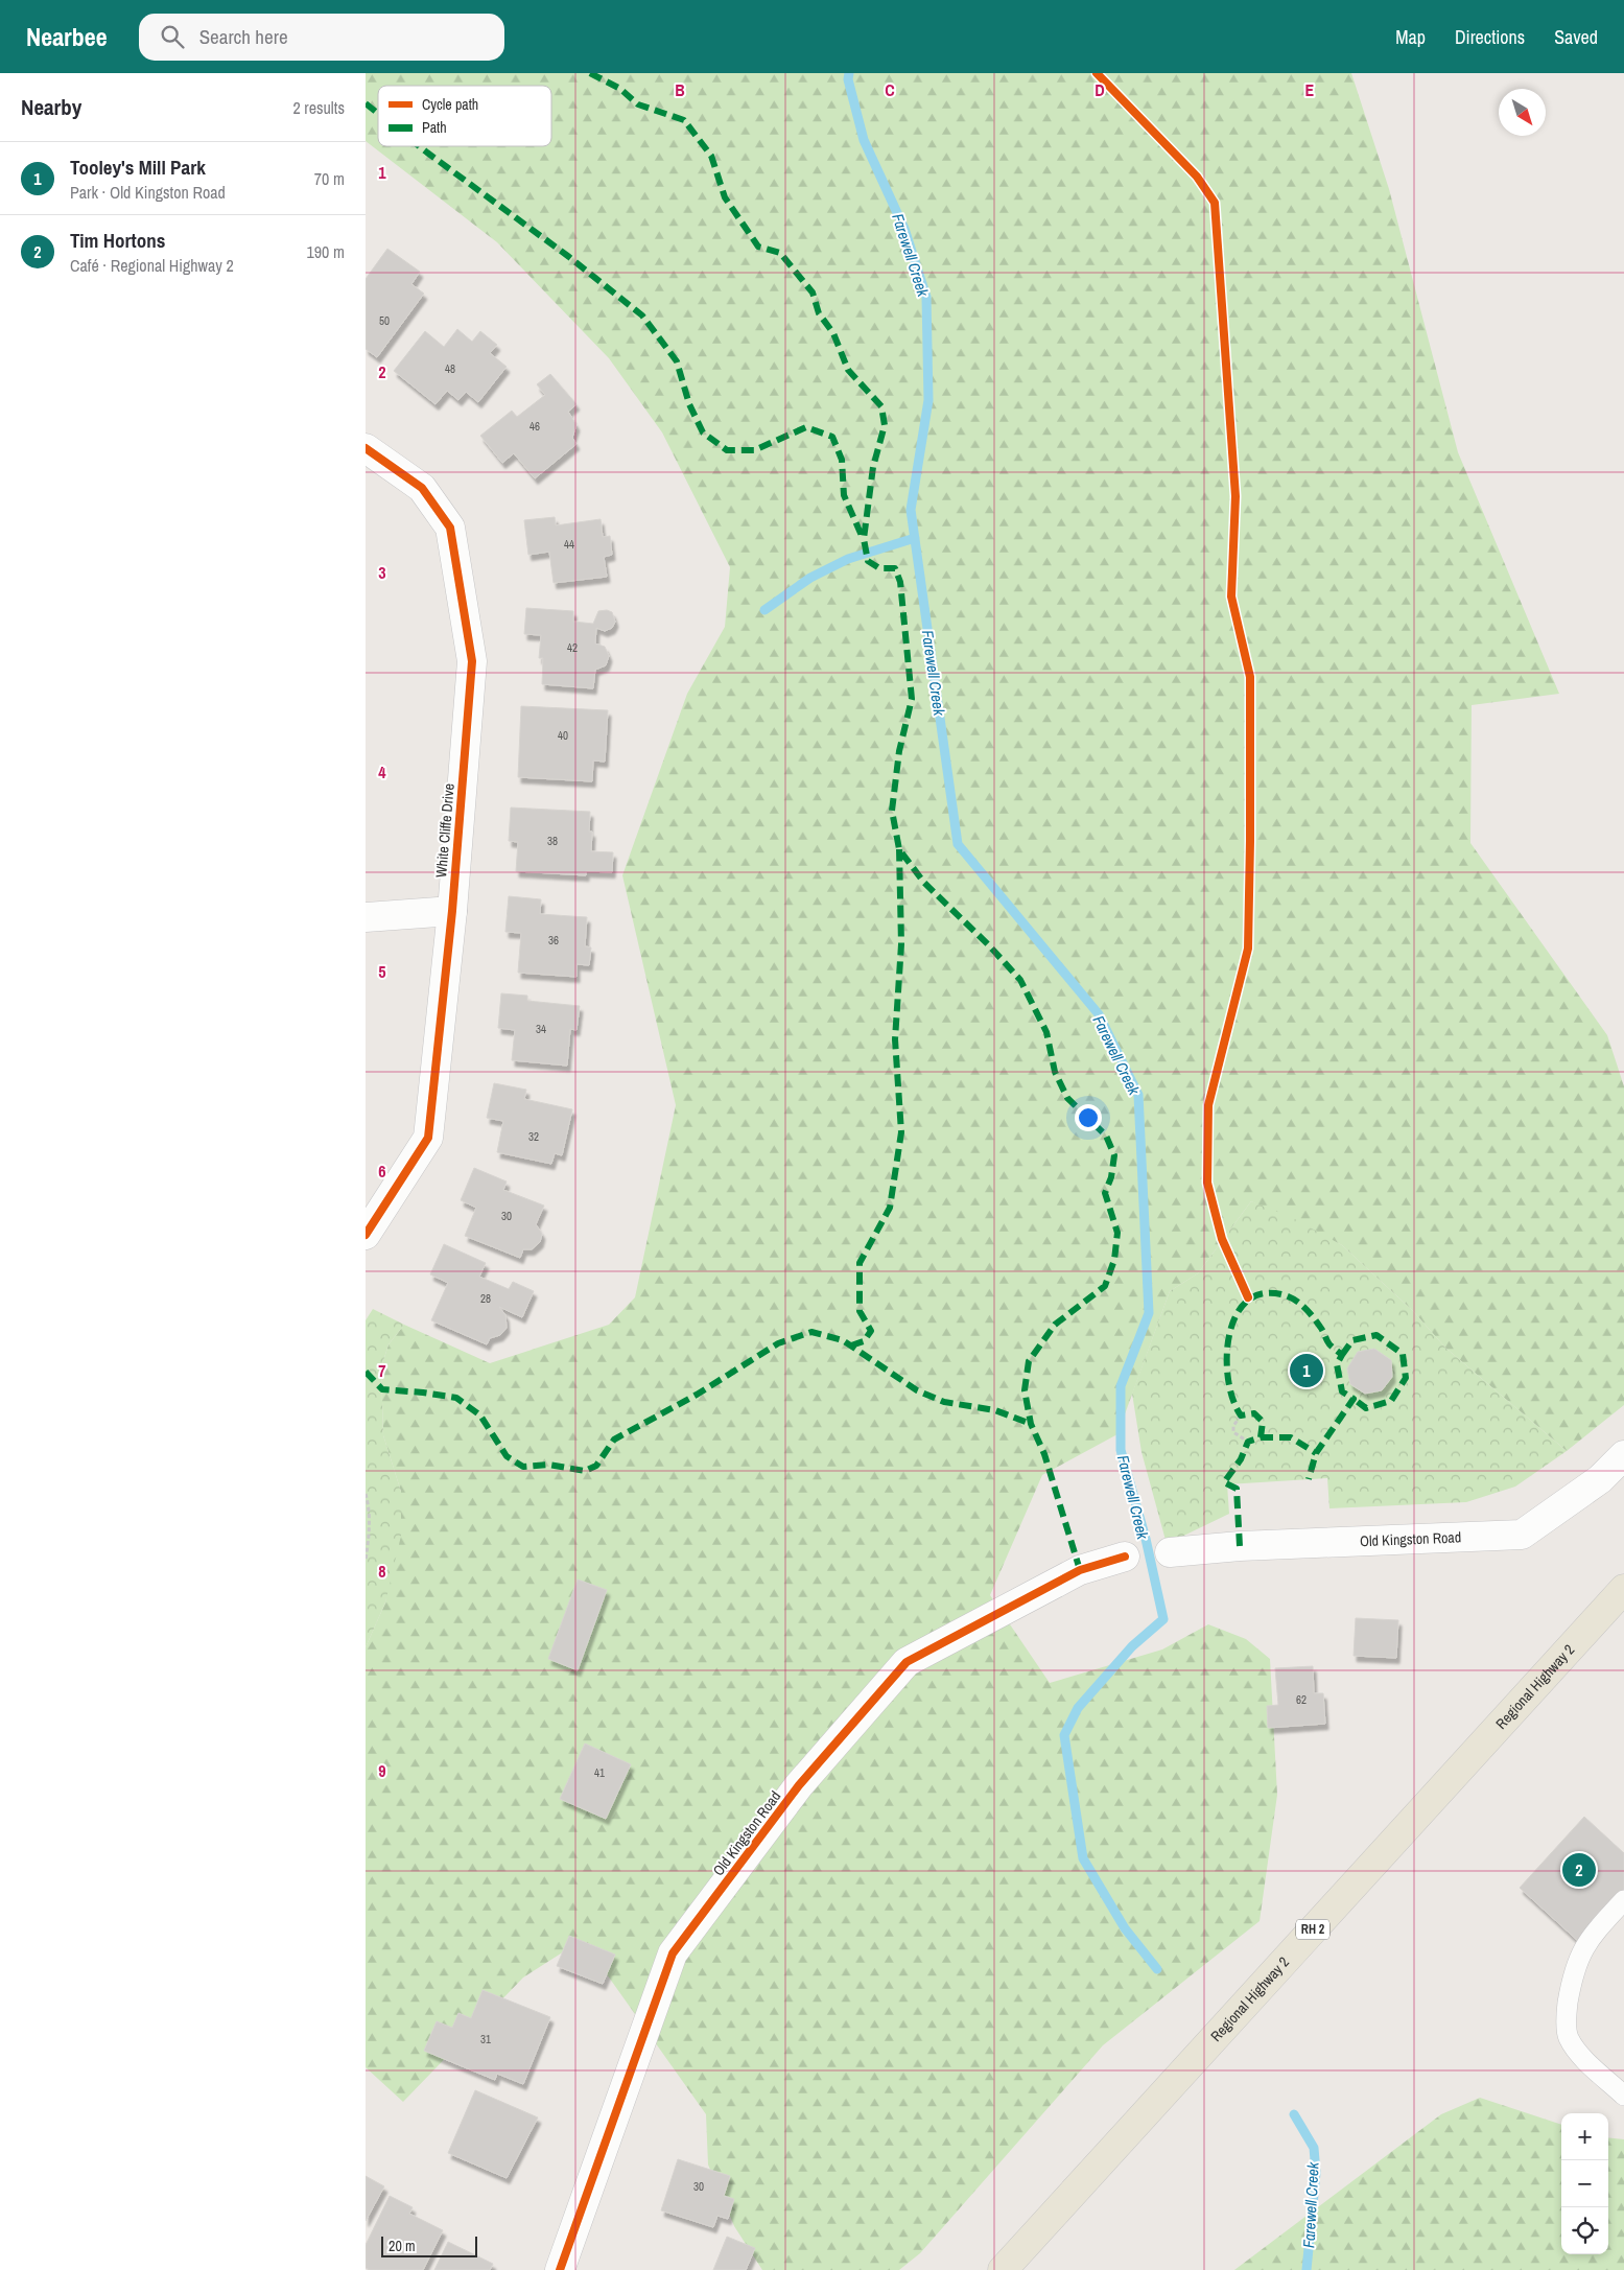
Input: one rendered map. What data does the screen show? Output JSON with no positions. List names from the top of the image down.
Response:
{
  "streets": {
    "main road": ["Regional Highway 2", "RH 2"],
    "street": ["White Cliffe Drive", "Old Kingston Road"]
  },
  "water": ["Farewell Creek"],
  "house_numbers": [
    "50",
    "48",
    "46",
    "44",
    "42",
    "40",
    "38",
    "36",
    "34",
    "32",
    "30",
    "28",
    "62",
    "41",
    "31",
    "30"
  ],
  "legend": ["Cycle path", "Path"],
  "scale_bar": "20 m",
  "north": "bottom right",
  "page": {
    "header": "Nearbee",
    "search": "Search here",
    "nav": ["Map", "Directions", "Saved"],
    "heading": ["Nearby", "2 results"],
    "list": [
      {
        "mark": "1",
        "name": "Tooley's Mill Park",
        "note": "Park · Old Kingston Road",
        "value": "70 m"
      },
      {
        "mark": "2",
        "name": "Tim Hortons",
        "note": "Café · Regional Highway 2",
        "value": "190 m"
      }
    ],
    "pins": ["1", "2"],
    "map_buttons": ["+", "−"],
    "scale": "20 m"
  },
  "grid": {
    "columns": [
      "B",
      "C",
      "D",
      "E"
    ],
    "rows": [
      "1",
      "2",
      "3",
      "4",
      "5",
      "6",
      "7",
      "8",
      "9"
    ]
  }
}
